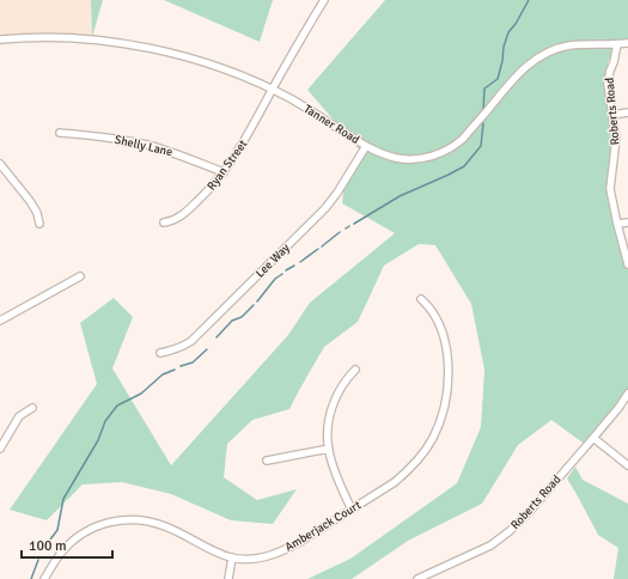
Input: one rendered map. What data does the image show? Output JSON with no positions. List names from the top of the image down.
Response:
{
  "streets": {
    "street": [
      "Roberts Road",
      "Tanner Road",
      "Shelly Lane",
      "Ryan Street",
      "Lee Way",
      "Amberjack Court"
    ]
  },
  "crossings": [
    ["Roberts Road", "Tanner Road"],
    ["Tanner Road", "Ryan Street"],
    ["Tanner Road", "Lee Way"],
    ["Shelly Lane", "Ryan Street"]
  ],
  "scale_bar": "100 m"
}
